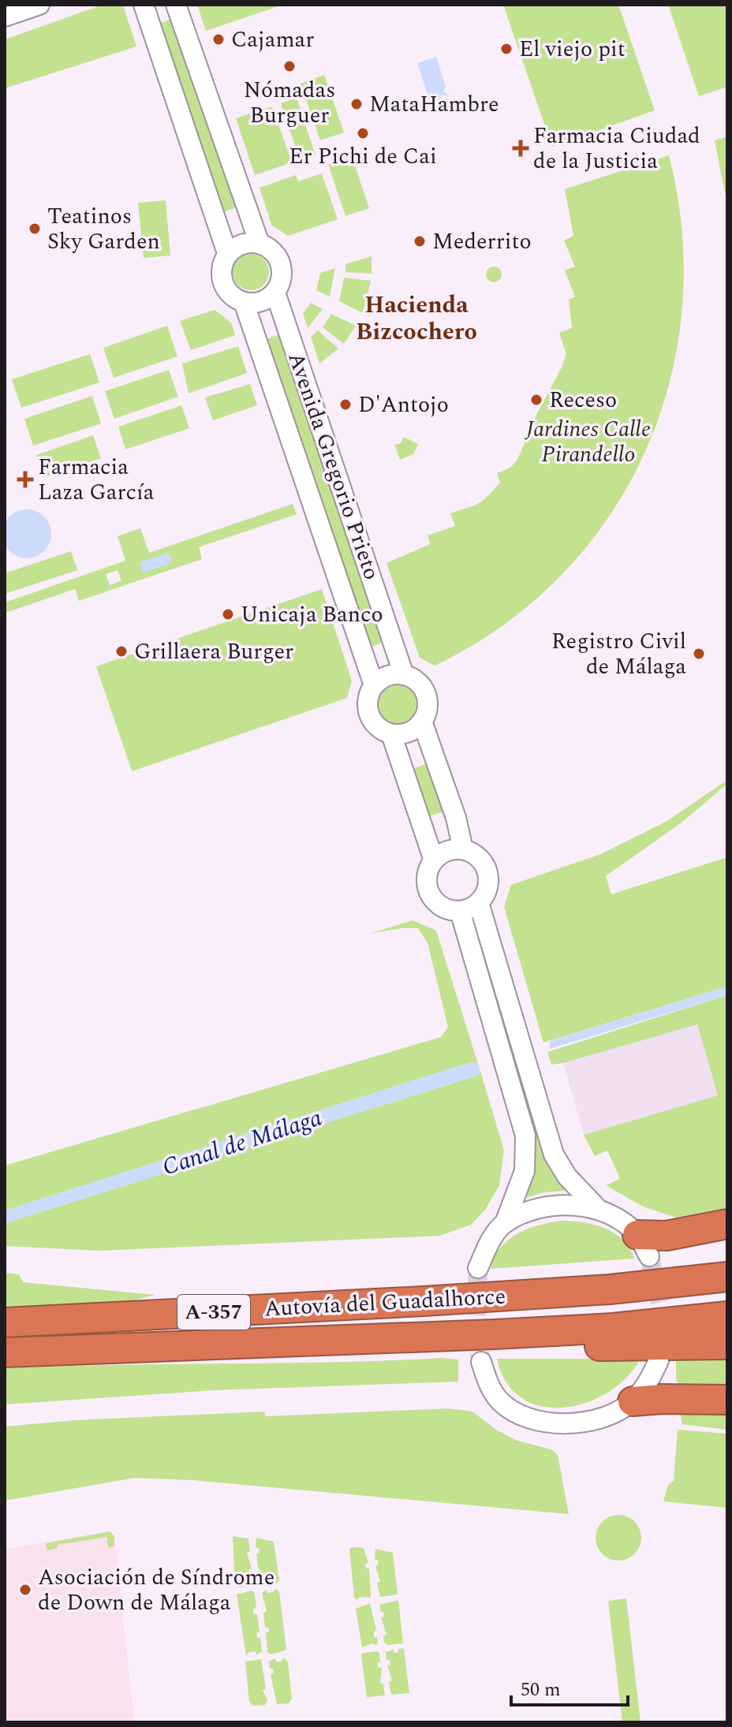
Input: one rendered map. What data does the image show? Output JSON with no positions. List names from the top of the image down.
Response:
{
  "streets": {
    "highway": ["Autovía del Guadalhorce", "A-357"],
    "street": ["Avenida Gregorio Prieto"]
  },
  "districts": ["Hacienda Bizcochero"],
  "water": ["Canal de Málaga"],
  "parks": ["Jardines Calle Pirandello"],
  "places": {
    "other": [
      "Cajamar",
      "El viejo pit",
      "Nómadas Burguer",
      "MataHambre",
      "Er Pichi de Cai",
      "Teatinos Sky Garden",
      "Mederrito",
      "Receso",
      "D'Antojo",
      "Unicaja Banco",
      "Grillaera Burger",
      "Registro Civil de Málaga",
      "Asociación de Síndrome de Down de Málaga"
    ],
    "health": ["Farmacia Ciudad de la Justicia", "Farmacia Laza García"]
  },
  "scale_bar": "50 m"
}
